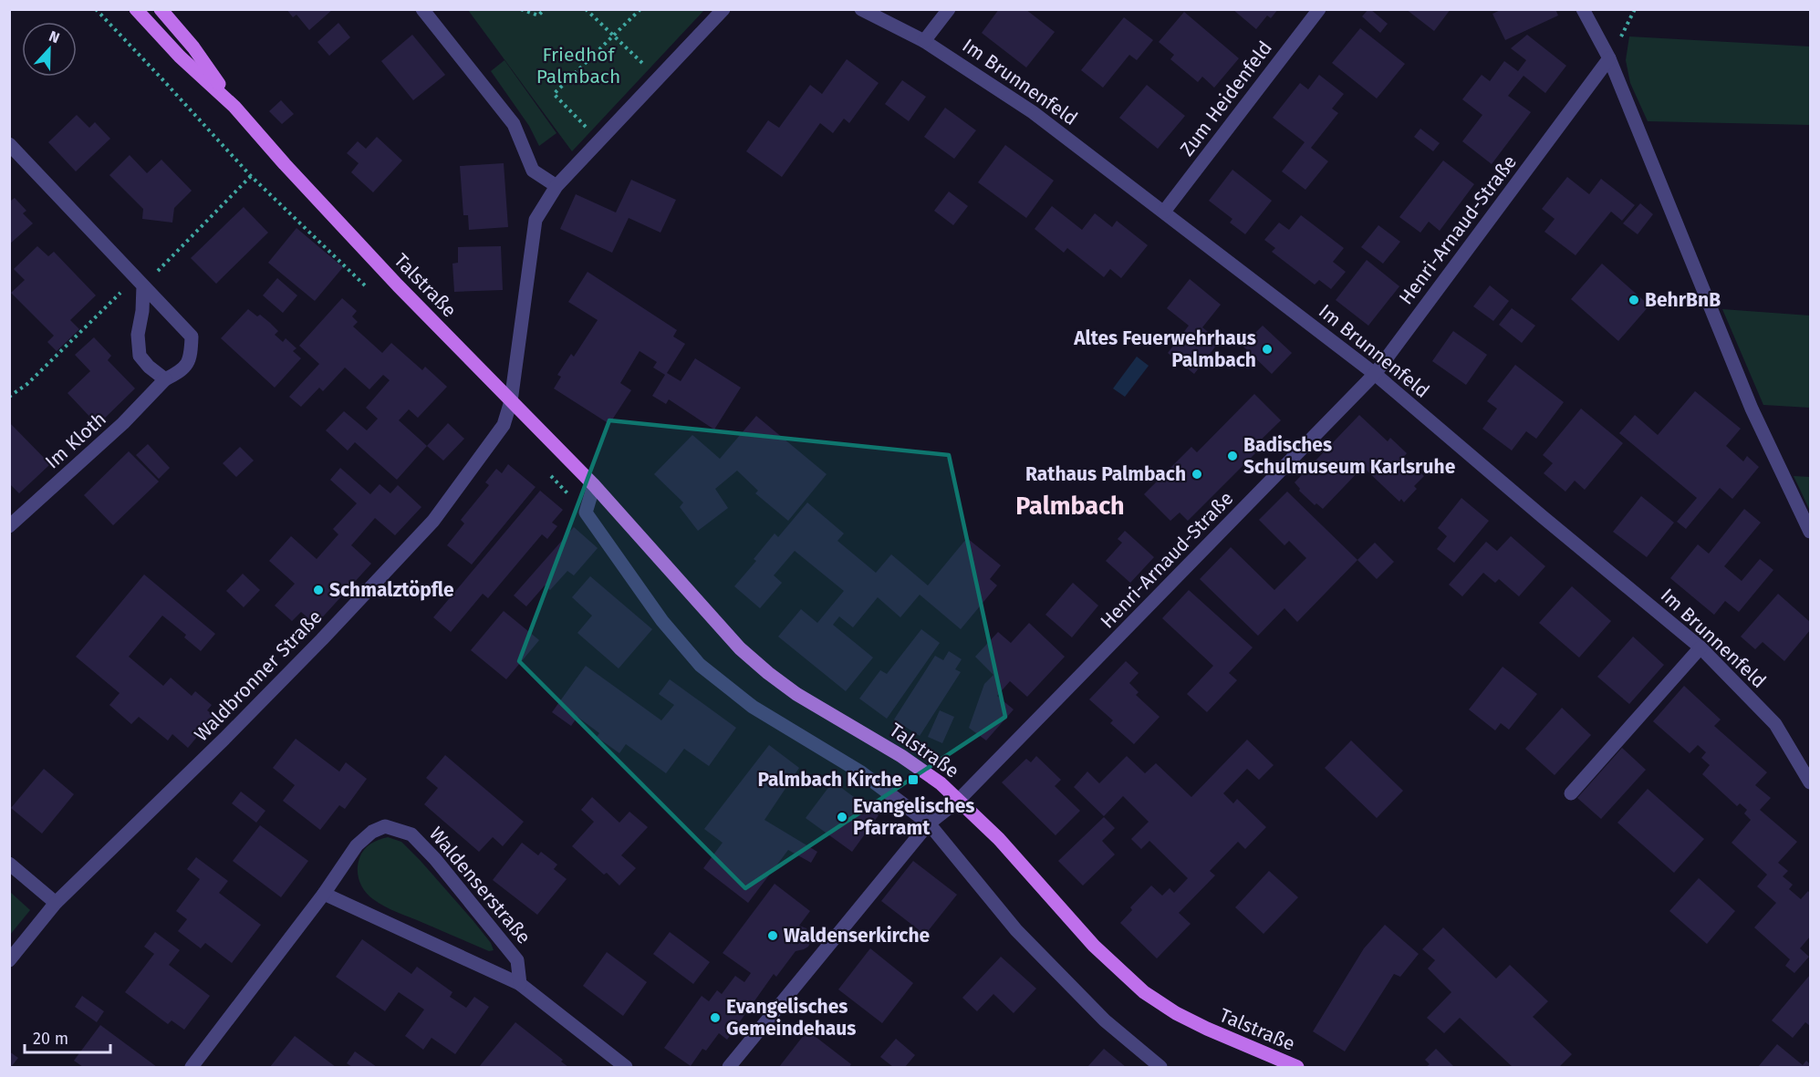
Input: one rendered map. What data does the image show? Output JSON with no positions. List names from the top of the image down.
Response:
{
  "streets": {
    "main road": ["Talstraße"],
    "street": [
      "Im Brunnenfeld",
      "Zum Heidenfeld",
      "Henri-Arnaud-Straße",
      "Im Kloth",
      "Waldbronner Straße",
      "Waldenserstraße"
    ]
  },
  "crossings": [
    ["Im Brunnenfeld", "Zum Heidenfeld"],
    ["Im Brunnenfeld", "Henri-Arnaud-Straße"],
    ["Henri-Arnaud-Straße", "Talstraße"],
    ["Talstraße", "Waldbronner Straße"]
  ],
  "districts": ["Palmbach"],
  "parks": ["Friedhof Palmbach"],
  "places": {
    "other": [
      "BehrBnB",
      "Altes Feuerwehrhaus Palmbach",
      "Badisches Schulmuseum Karlsruhe",
      "Rathaus Palmbach",
      "Schmalztöpfle",
      "Evangelisches Pfarramt",
      "Waldenserkirche",
      "Evangelisches Gemeindehaus"
    ],
    "transit": ["Palmbach Kirche"]
  },
  "scale_bar": "20 m",
  "north": "top"
}
